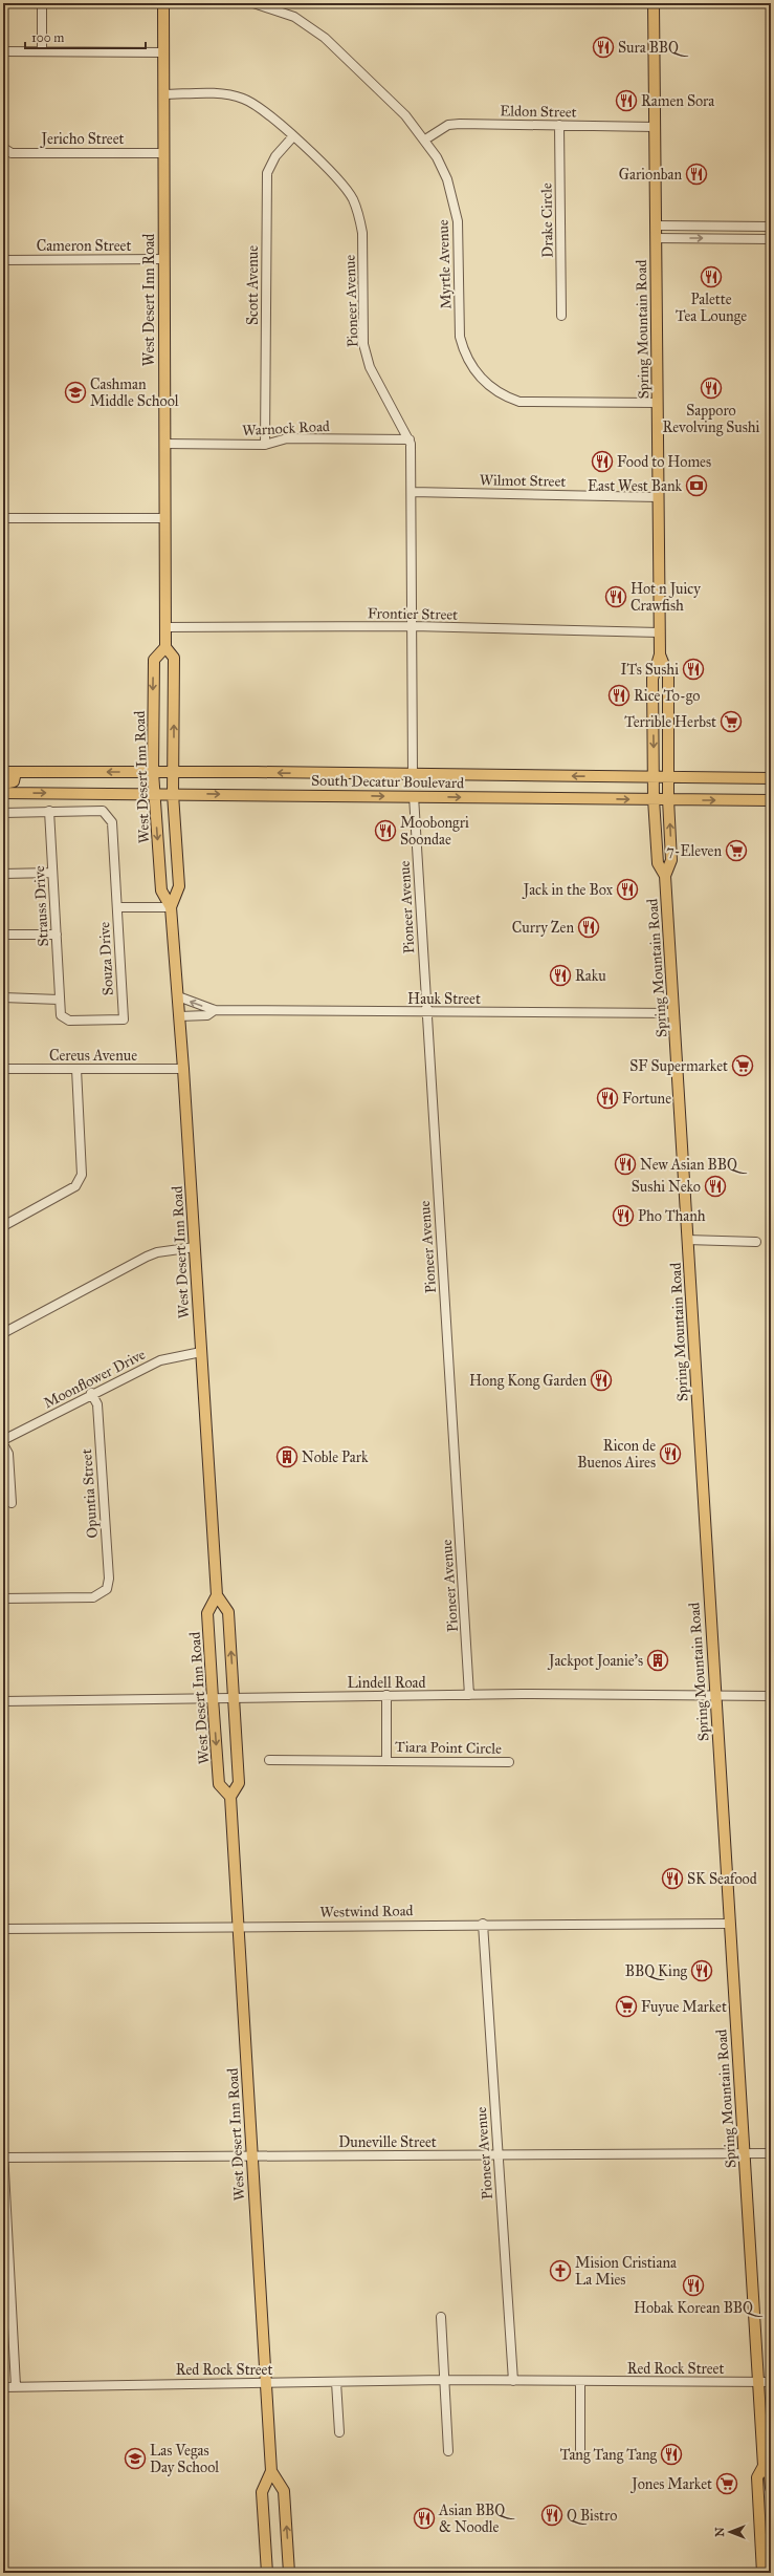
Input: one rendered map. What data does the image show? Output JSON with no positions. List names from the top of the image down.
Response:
{
  "streets": {
    "main road": ["West Desert Inn Road", "Spring Mountain Road", "South Decatur Boulevard"],
    "street": [
      "Eldon Street",
      "Jericho Street",
      "Drake Circle",
      "Cameron Street",
      "Myrtle Avenue",
      "Scott Avenue",
      "Pioneer Avenue",
      "Warnock Road",
      "Wilmot Street",
      "Frontier Street",
      "Strauss Drive",
      "Souza Drive",
      "Hauk Street",
      "Cereus Avenue",
      "Moonflower Drive",
      "Opuntia Street",
      "Lindell Road",
      "Tiara Point Circle",
      "Westwind Road",
      "Duneville Street",
      "Red Rock Street"
    ]
  },
  "crossings": [
    ["Eldon Street", "Drake Circle"],
    ["Eldon Street", "Myrtle Avenue"],
    ["Eldon Street", "Spring Mountain Road"],
    ["Jericho Street", "West Desert Inn Road"],
    ["Cameron Street", "West Desert Inn Road"],
    ["Myrtle Avenue", "Spring Mountain Road"],
    ["Scott Avenue", "Pioneer Avenue"],
    ["Scott Avenue", "Warnock Road"],
    ["West Desert Inn Road", "Pioneer Avenue"],
    ["West Desert Inn Road", "Warnock Road"],
    ["West Desert Inn Road", "Frontier Street"],
    ["West Desert Inn Road", "South Decatur Boulevard"],
    ["West Desert Inn Road", "Hauk Street"],
    ["West Desert Inn Road", "Cereus Avenue"],
    ["West Desert Inn Road", "Moonflower Drive"],
    ["West Desert Inn Road", "Lindell Road"],
    ["West Desert Inn Road", "Westwind Road"],
    ["West Desert Inn Road", "Duneville Street"],
    ["West Desert Inn Road", "Red Rock Street"],
    ["Pioneer Avenue", "Warnock Road"],
    ["Pioneer Avenue", "Wilmot Street"],
    ["Pioneer Avenue", "Frontier Street"],
    ["Pioneer Avenue", "South Decatur Boulevard"],
    ["Pioneer Avenue", "Hauk Street"],
    ["Pioneer Avenue", "Lindell Road"],
    ["Pioneer Avenue", "Westwind Road"],
    ["Pioneer Avenue", "Duneville Street"],
    ["Pioneer Avenue", "Red Rock Street"],
    ["Spring Mountain Road", "Wilmot Street"],
    ["Spring Mountain Road", "Frontier Street"],
    ["Spring Mountain Road", "South Decatur Boulevard"],
    ["Spring Mountain Road", "Hauk Street"],
    ["Spring Mountain Road", "Lindell Road"],
    ["Spring Mountain Road", "Westwind Road"],
    ["Spring Mountain Road", "Duneville Street"],
    ["Spring Mountain Road", "Red Rock Street"],
    ["Strauss Drive", "Souza Drive"],
    ["Moonflower Drive", "Opuntia Street"],
    ["Lindell Road", "Tiara Point Circle"]
  ],
  "places": {
    "restaurant": [
      "Sura BBQ",
      "Ramen Sora",
      "Garionban",
      "Palette Tea Lounge",
      "Sapporo Revolving Sushi",
      "Food to Homes",
      "Hot n Juicy Crawfish",
      "ITs Sushi",
      "Rice To-go",
      "Moobongri Soondae",
      "Jack in the Box",
      "Curry Zen",
      "Raku",
      "Fortune",
      "New Asian BBQ",
      "Sushi Neko",
      "Pho Thanh",
      "Hong Kong Garden",
      "Ricon de Buenos Aires",
      "SK Seafood",
      "BBQ King",
      "Hobak Korean BBQ",
      "Tang Tang Tang",
      "Q Bistro",
      "Asian BBQ & Noodle"
    ],
    "school or university": ["Cashman Middle School", "Las Vegas Day School"],
    "bank": ["East West Bank"],
    "supermarket": [
      "Terrible Herbst",
      "7-Eleven",
      "SF Supermarket",
      "Fuyue Market",
      "Jones Market"
    ],
    "building": ["Noble Park", "Jackpot Joanie's"],
    "church": ["Mision Cristiana La Mies"]
  },
  "scale_bar": "100 m",
  "north": "left"
}
